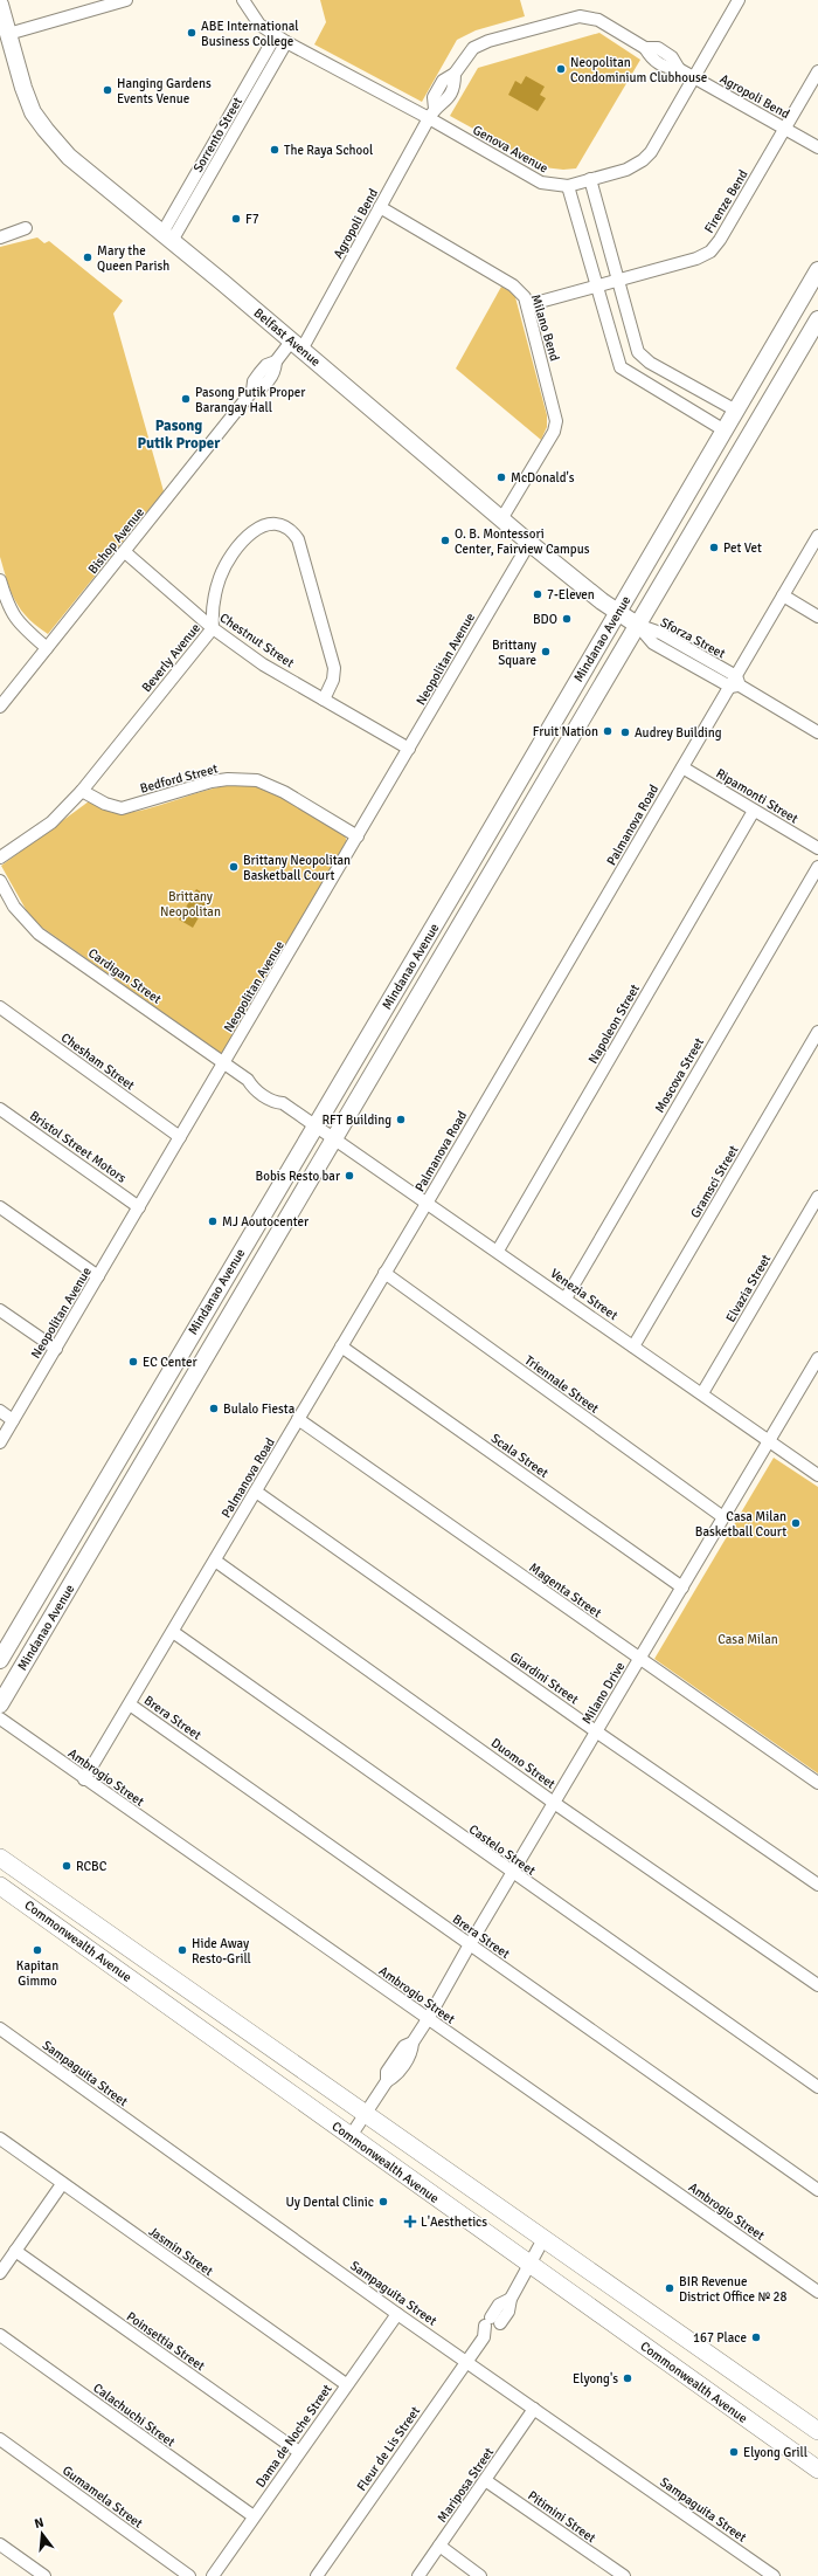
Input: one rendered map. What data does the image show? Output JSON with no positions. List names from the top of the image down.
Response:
{
  "streets": {
    "main road": ["Belfast Avenue", "Mindanao Avenue", "Commonwealth Avenue"],
    "street": [
      "Agropoli Bend",
      "Sorrento Street",
      "Genova Avenue",
      "Firenze Bend",
      "Milano Bend",
      "Bishop Avenue",
      "Sforza Street",
      "Chestnut Street",
      "Beverly Avenue",
      "Neopolitan Avenue",
      "Bedford Street",
      "Ripamonti Street",
      "Palmanova Road",
      "Cardigan Street",
      "Napoleon Street",
      "Chesham Street",
      "Moscova Street",
      "Bristol Street Motors",
      "Gramsci Street",
      "Elvazia Street",
      "Venezia Street",
      "Triennale Street",
      "Scala Street",
      "Magenta Street",
      "Giardini Street",
      "Milano Drive",
      "Brera Street",
      "Duomo Street",
      "Ambrogio Street",
      "Castelo Street",
      "Sampaguita Street",
      "Jasmin Street",
      "Poinsettia Street",
      "Calachuchi Street",
      "Dama de Noche Street",
      "Fleur de Lis Street",
      "Mariposa Street",
      "Gumamela Street",
      "Pitimini Street"
    ]
  },
  "crossings": [
    ["Agropoli Bend", "Genova Avenue"],
    ["Agropoli Bend", "Firenze Bend"],
    ["Agropoli Bend", "Milano Bend"],
    ["Agropoli Bend", "Belfast Avenue"],
    ["Agropoli Bend", "Bishop Avenue"],
    ["Sorrento Street", "Genova Avenue"],
    ["Sorrento Street", "Belfast Avenue"],
    ["Firenze Bend", "Milano Bend"],
    ["Milano Bend", "Belfast Avenue"],
    ["Belfast Avenue", "Bishop Avenue"],
    ["Belfast Avenue", "Sforza Street"],
    ["Belfast Avenue", "Mindanao Avenue"],
    ["Belfast Avenue", "Neopolitan Avenue"],
    ["Bishop Avenue", "Chestnut Street"],
    ["Sforza Street", "Mindanao Avenue"],
    ["Sforza Street", "Palmanova Road"],
    ["Mindanao Avenue", "Cardigan Street"],
    ["Mindanao Avenue", "Venezia Street"],
    ["Chestnut Street", "Beverly Avenue"],
    ["Chestnut Street", "Neopolitan Avenue"],
    ["Beverly Avenue", "Bedford Street"],
    ["Neopolitan Avenue", "Bedford Street"],
    ["Neopolitan Avenue", "Cardigan Street"],
    ["Neopolitan Avenue", "Chesham Street"],
    ["Neopolitan Avenue", "Bristol Street Motors"],
    ["Ripamonti Street", "Palmanova Road"],
    ["Ripamonti Street", "Napoleon Street"],
    ["Palmanova Road", "Venezia Street"],
    ["Palmanova Road", "Triennale Street"],
    ["Palmanova Road", "Scala Street"],
    ["Palmanova Road", "Magenta Street"],
    ["Palmanova Road", "Giardini Street"],
    ["Palmanova Road", "Brera Street"],
    ["Palmanova Road", "Duomo Street"],
    ["Palmanova Road", "Ambrogio Street"],
    ["Palmanova Road", "Castelo Street"],
    ["Cardigan Street", "Venezia Street"],
    ["Napoleon Street", "Venezia Street"],
    ["Moscova Street", "Venezia Street"],
    ["Gramsci Street", "Venezia Street"],
    ["Elvazia Street", "Venezia Street"],
    ["Venezia Street", "Milano Drive"],
    ["Triennale Street", "Milano Drive"],
    ["Scala Street", "Milano Drive"],
    ["Magenta Street", "Milano Drive"],
    ["Giardini Street", "Milano Drive"],
    ["Milano Drive", "Brera Street"],
    ["Milano Drive", "Duomo Street"],
    ["Milano Drive", "Ambrogio Street"],
    ["Milano Drive", "Castelo Street"],
    ["Milano Drive", "Commonwealth Avenue"],
    ["Commonwealth Avenue", "Fleur de Lis Street"],
    ["Sampaguita Street", "Dama de Noche Street"],
    ["Sampaguita Street", "Fleur de Lis Street"],
    ["Sampaguita Street", "Mariposa Street"],
    ["Jasmin Street", "Dama de Noche Street"],
    ["Poinsettia Street", "Dama de Noche Street"],
    ["Calachuchi Street", "Dama de Noche Street"],
    ["Mariposa Street", "Pitimini Street"]
  ],
  "districts": ["Pasong Putik Proper"],
  "parks": ["Brittany Neopolitan", "Casa Milan"],
  "places": {
    "other": [
      "ABE International Business College",
      "Neopolitan Condominium Clubhouse",
      "Hanging Gardens Events Venue",
      "The Raya School",
      "F7",
      "Mary the Queen Parish",
      "Pasong Putik Proper Barangay Hall",
      "McDonald's",
      "O. B. Montessori Center, Fairview Campus",
      "Pet Vet",
      "7-Eleven",
      "BDO",
      "Brittany Square",
      "Fruit Nation",
      "Audrey Building",
      "Brittany Neopolitan Basketball Court",
      "RFT Building",
      "Bobis Resto bar",
      "MJ Aoutocenter",
      "EC Center",
      "Bulalo Fiesta",
      "Casa Milan Basketball Court",
      "RCBC",
      "Kapitan Gimmo",
      "Hide Away Resto-Grill",
      "Uy Dental Clinic",
      "BIR Revenue District Office № 28",
      "167 Place",
      "Elyong's",
      "Elyong Grill"
    ],
    "health": ["L'Aesthetics"]
  },
  "north": "top"
}
